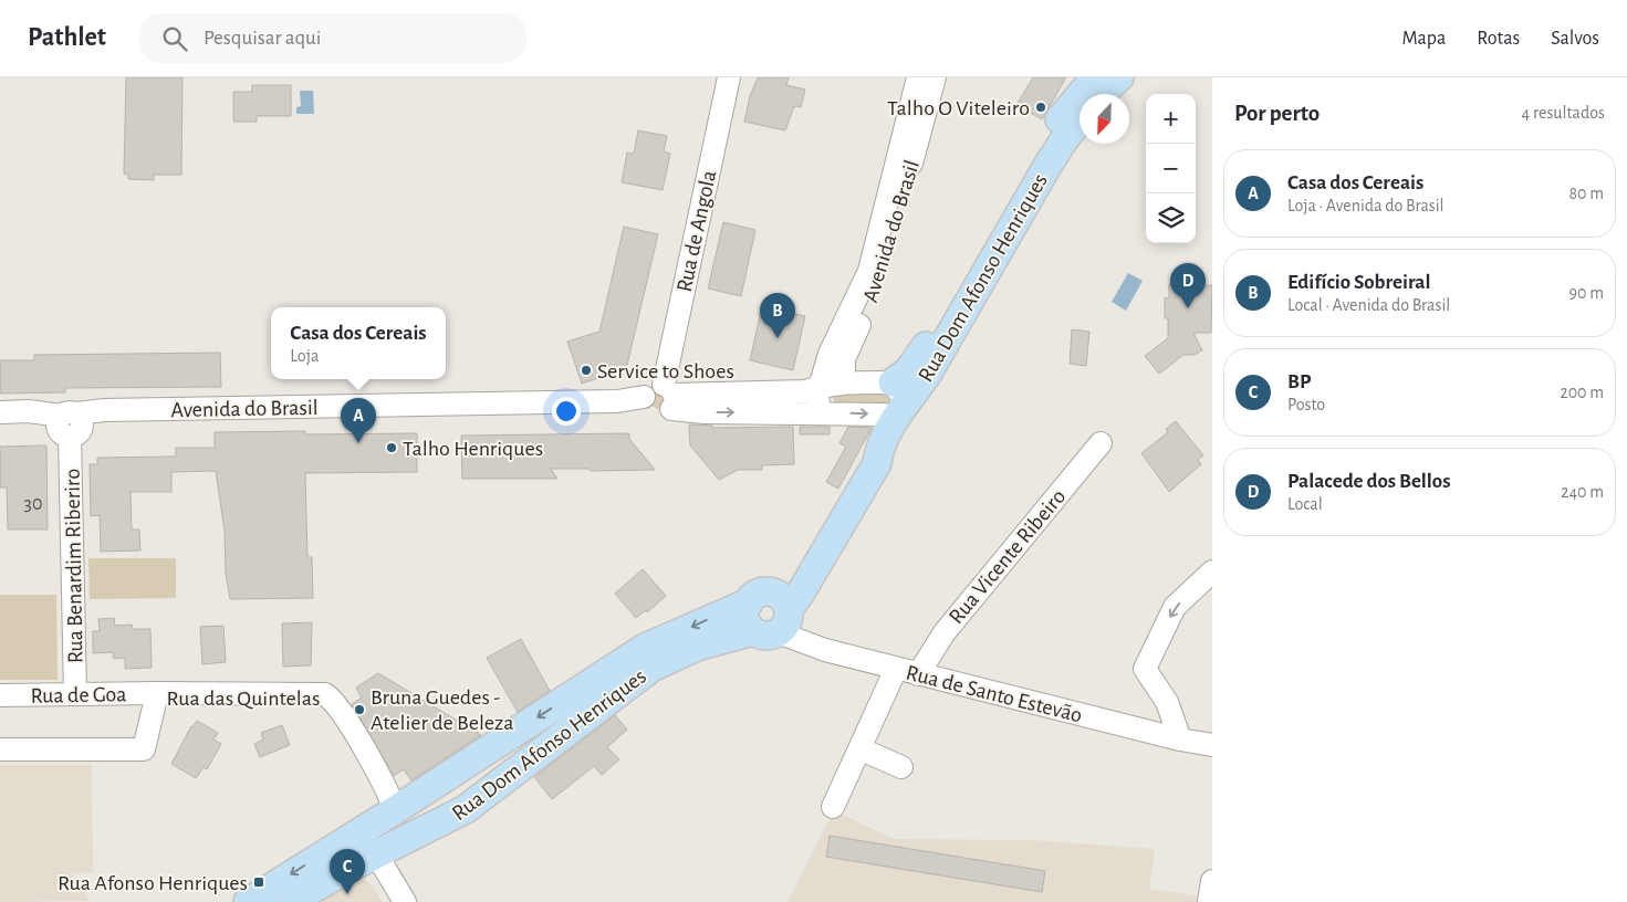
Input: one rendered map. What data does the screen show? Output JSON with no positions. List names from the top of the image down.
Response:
{
  "streets": {
    "main road": ["Rua Dom Afonso Henriques"],
    "street": [
      "Rua de Angola",
      "Avenida do Brasil",
      "Rua Vicente Ribeiro",
      "Rua Benardim Riberiro",
      "Rua de Santo Estevão",
      "Rua de Goa",
      "Rua das Quintelas"
    ]
  },
  "crossings": [
    ["Rua de Angola", "Avenida do Brasil"],
    ["Avenida do Brasil", "Rua Dom Afonso Henriques"],
    ["Avenida do Brasil", "Rua Benardim Riberiro"],
    ["Rua Dom Afonso Henriques", "Rua de Santo Estevão"],
    ["Rua Dom Afonso Henriques", "Rua das Quintelas"],
    ["Rua Vicente Ribeiro", "Rua de Santo Estevão"],
    ["Rua Benardim Riberiro", "Rua de Goa"],
    ["Rua de Goa", "Rua das Quintelas"]
  ],
  "places": {
    "other": [
      "Talho O Viteleiro",
      "Service to Shoes",
      "Talho Henriques",
      "Bruna Guedes - Atelier de Beleza"
    ],
    "transit": ["Rua Afonso Henriques"]
  },
  "house_numbers": ["30"],
  "north": "bottom left",
  "page": {
    "header": "Pathlet",
    "search": "Pesquisar aqui",
    "nav": ["Mapa", "Rotas", "Salvos"],
    "heading": ["Por perto", "4 resultados"],
    "map_buttons": ["+", "−"],
    "list": [
      {
        "mark": "A",
        "name": "Casa dos Cereais",
        "note": "Loja · Avenida do Brasil",
        "value": "80 m"
      },
      {
        "mark": "B",
        "name": "Edifício Sobreiral",
        "note": "Local · Avenida do Brasil",
        "value": "90 m"
      },
      {
        "mark": "C",
        "name": "BP",
        "note": "Posto",
        "value": "200 m"
      },
      {
        "mark": "D",
        "name": "Palacede dos Bellos",
        "note": "Local",
        "value": "240 m"
      }
    ],
    "pins": [
      "D",
      "B",
      "A",
      "C"
    ],
    "popup": ["Casa dos Cereais", "Loja"]
  }
}
